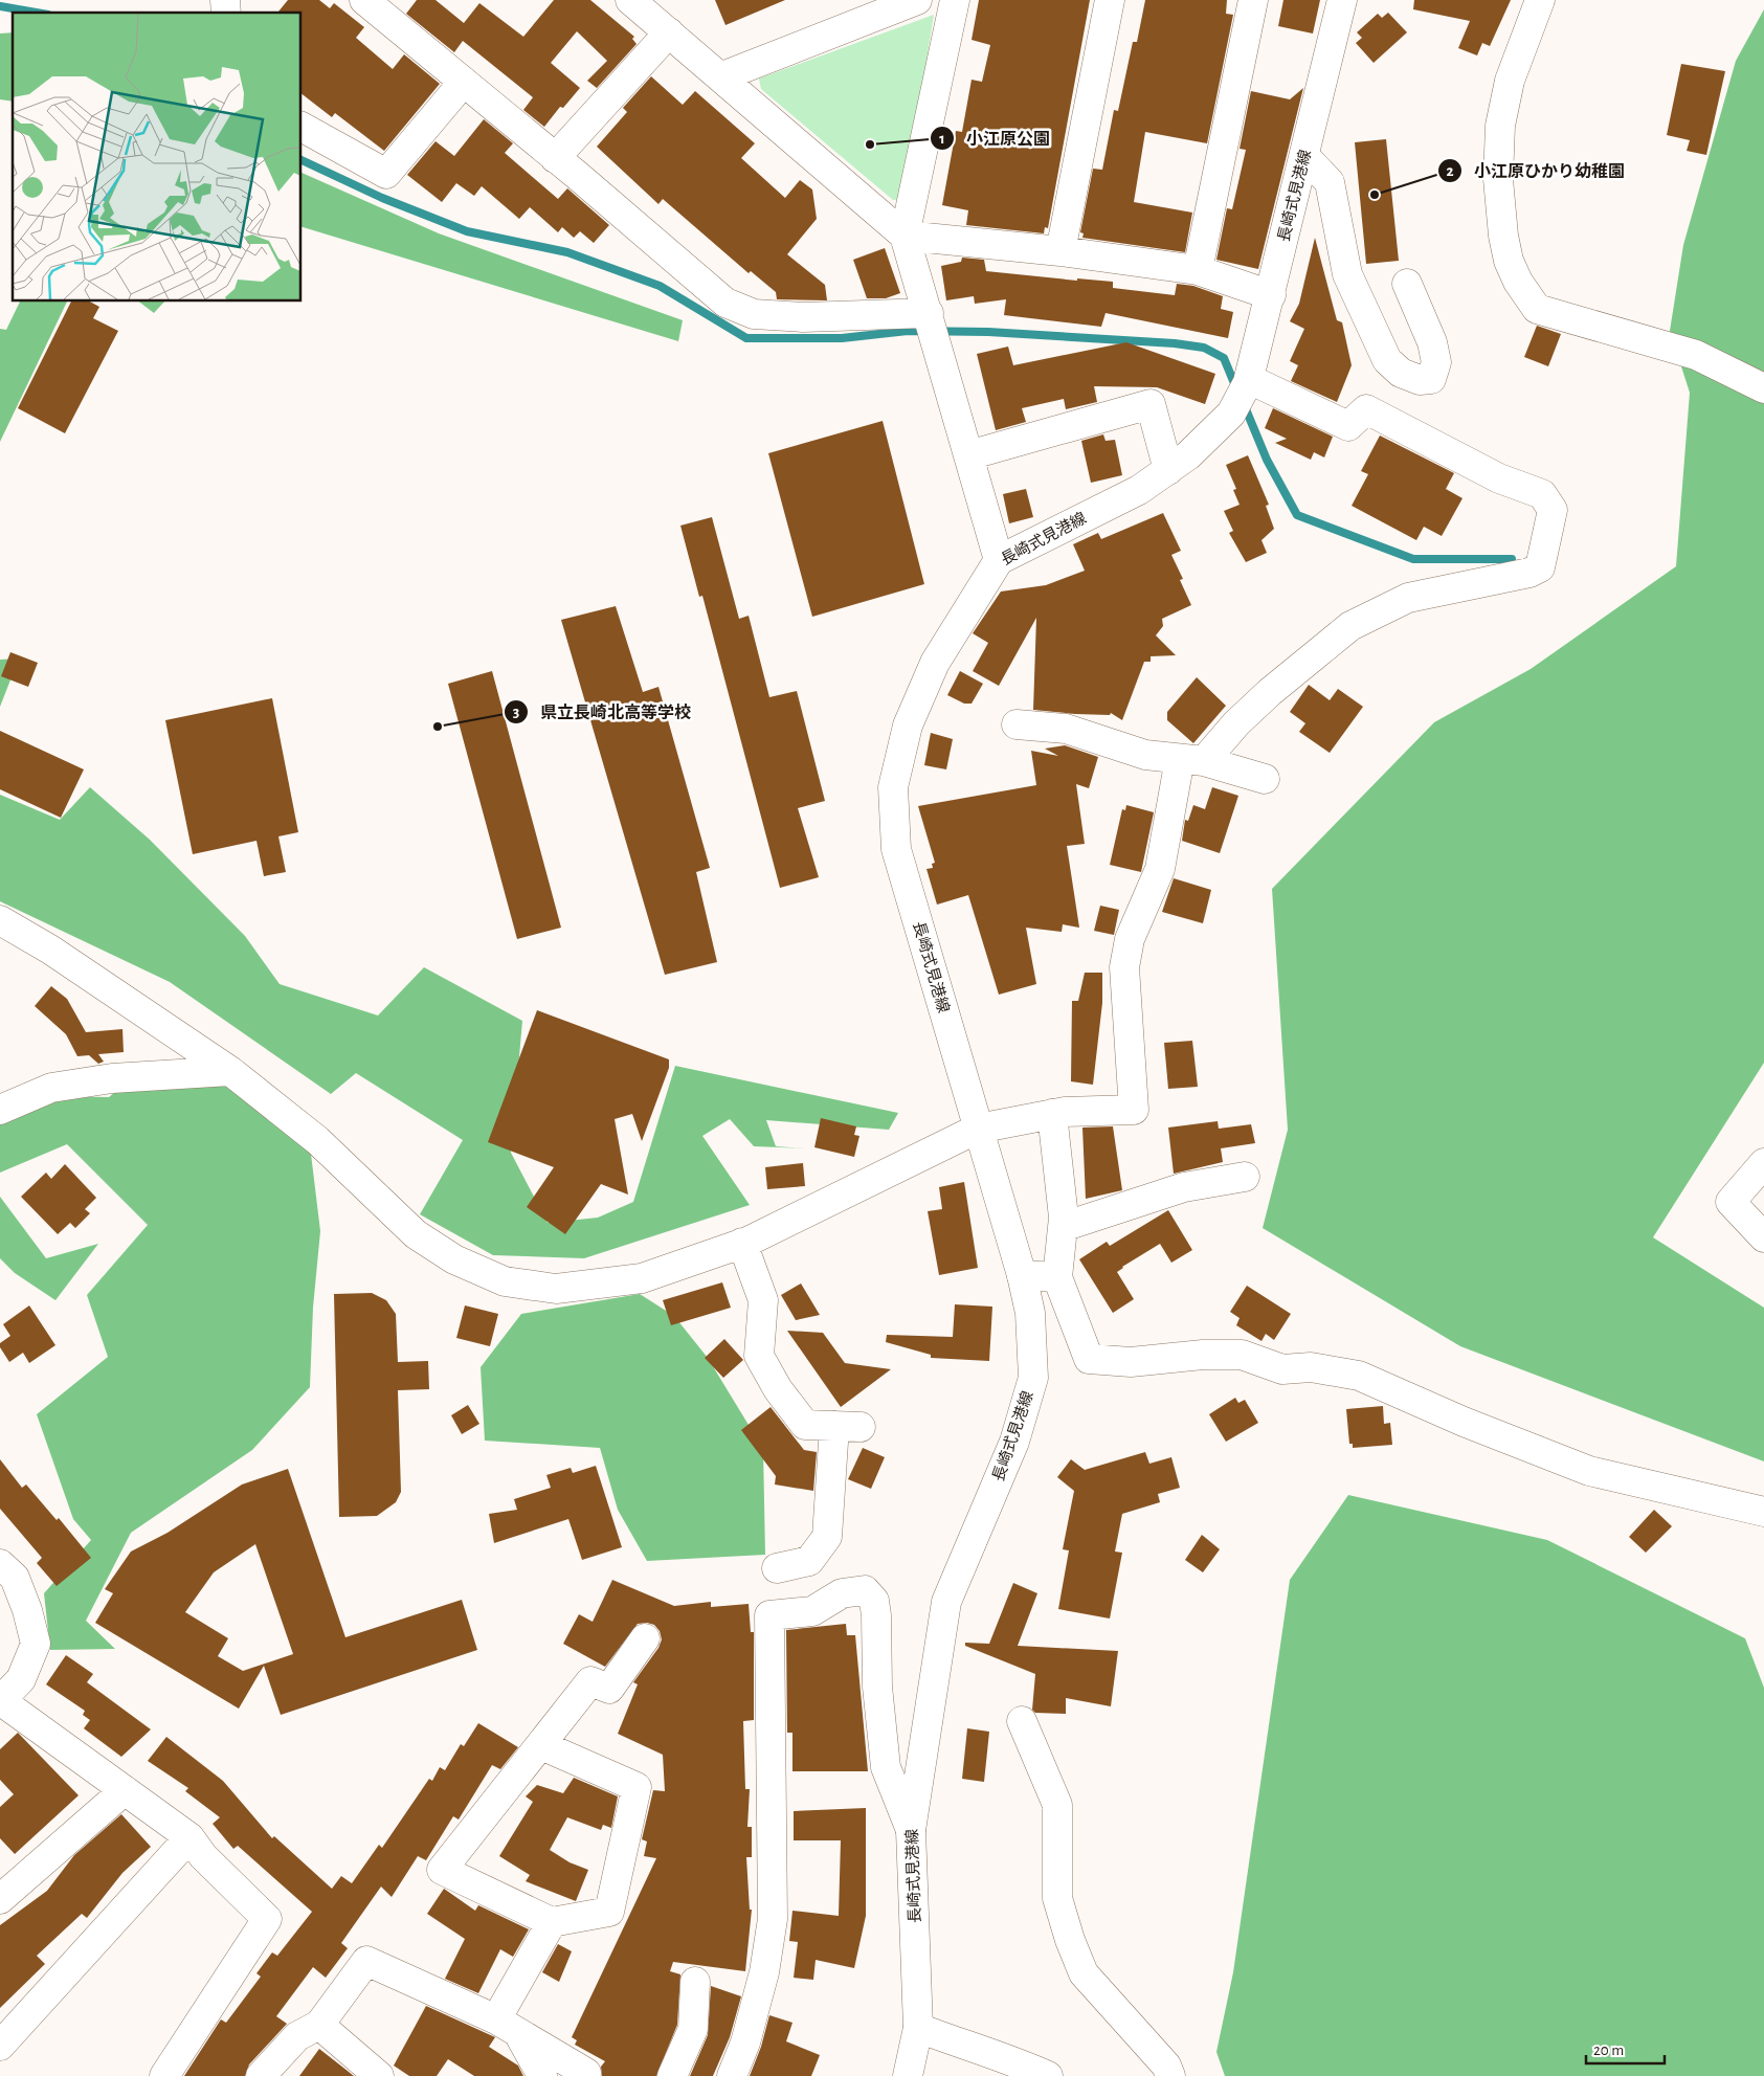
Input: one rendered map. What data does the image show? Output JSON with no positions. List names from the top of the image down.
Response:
{
  "streets": {
    "street": ["長崎式見港線"]
  },
  "places": ["小江原公園", "小江原ひかり幼稚園", "県立長崎北高等学校"],
  "scale_bar": "20 m"
}
